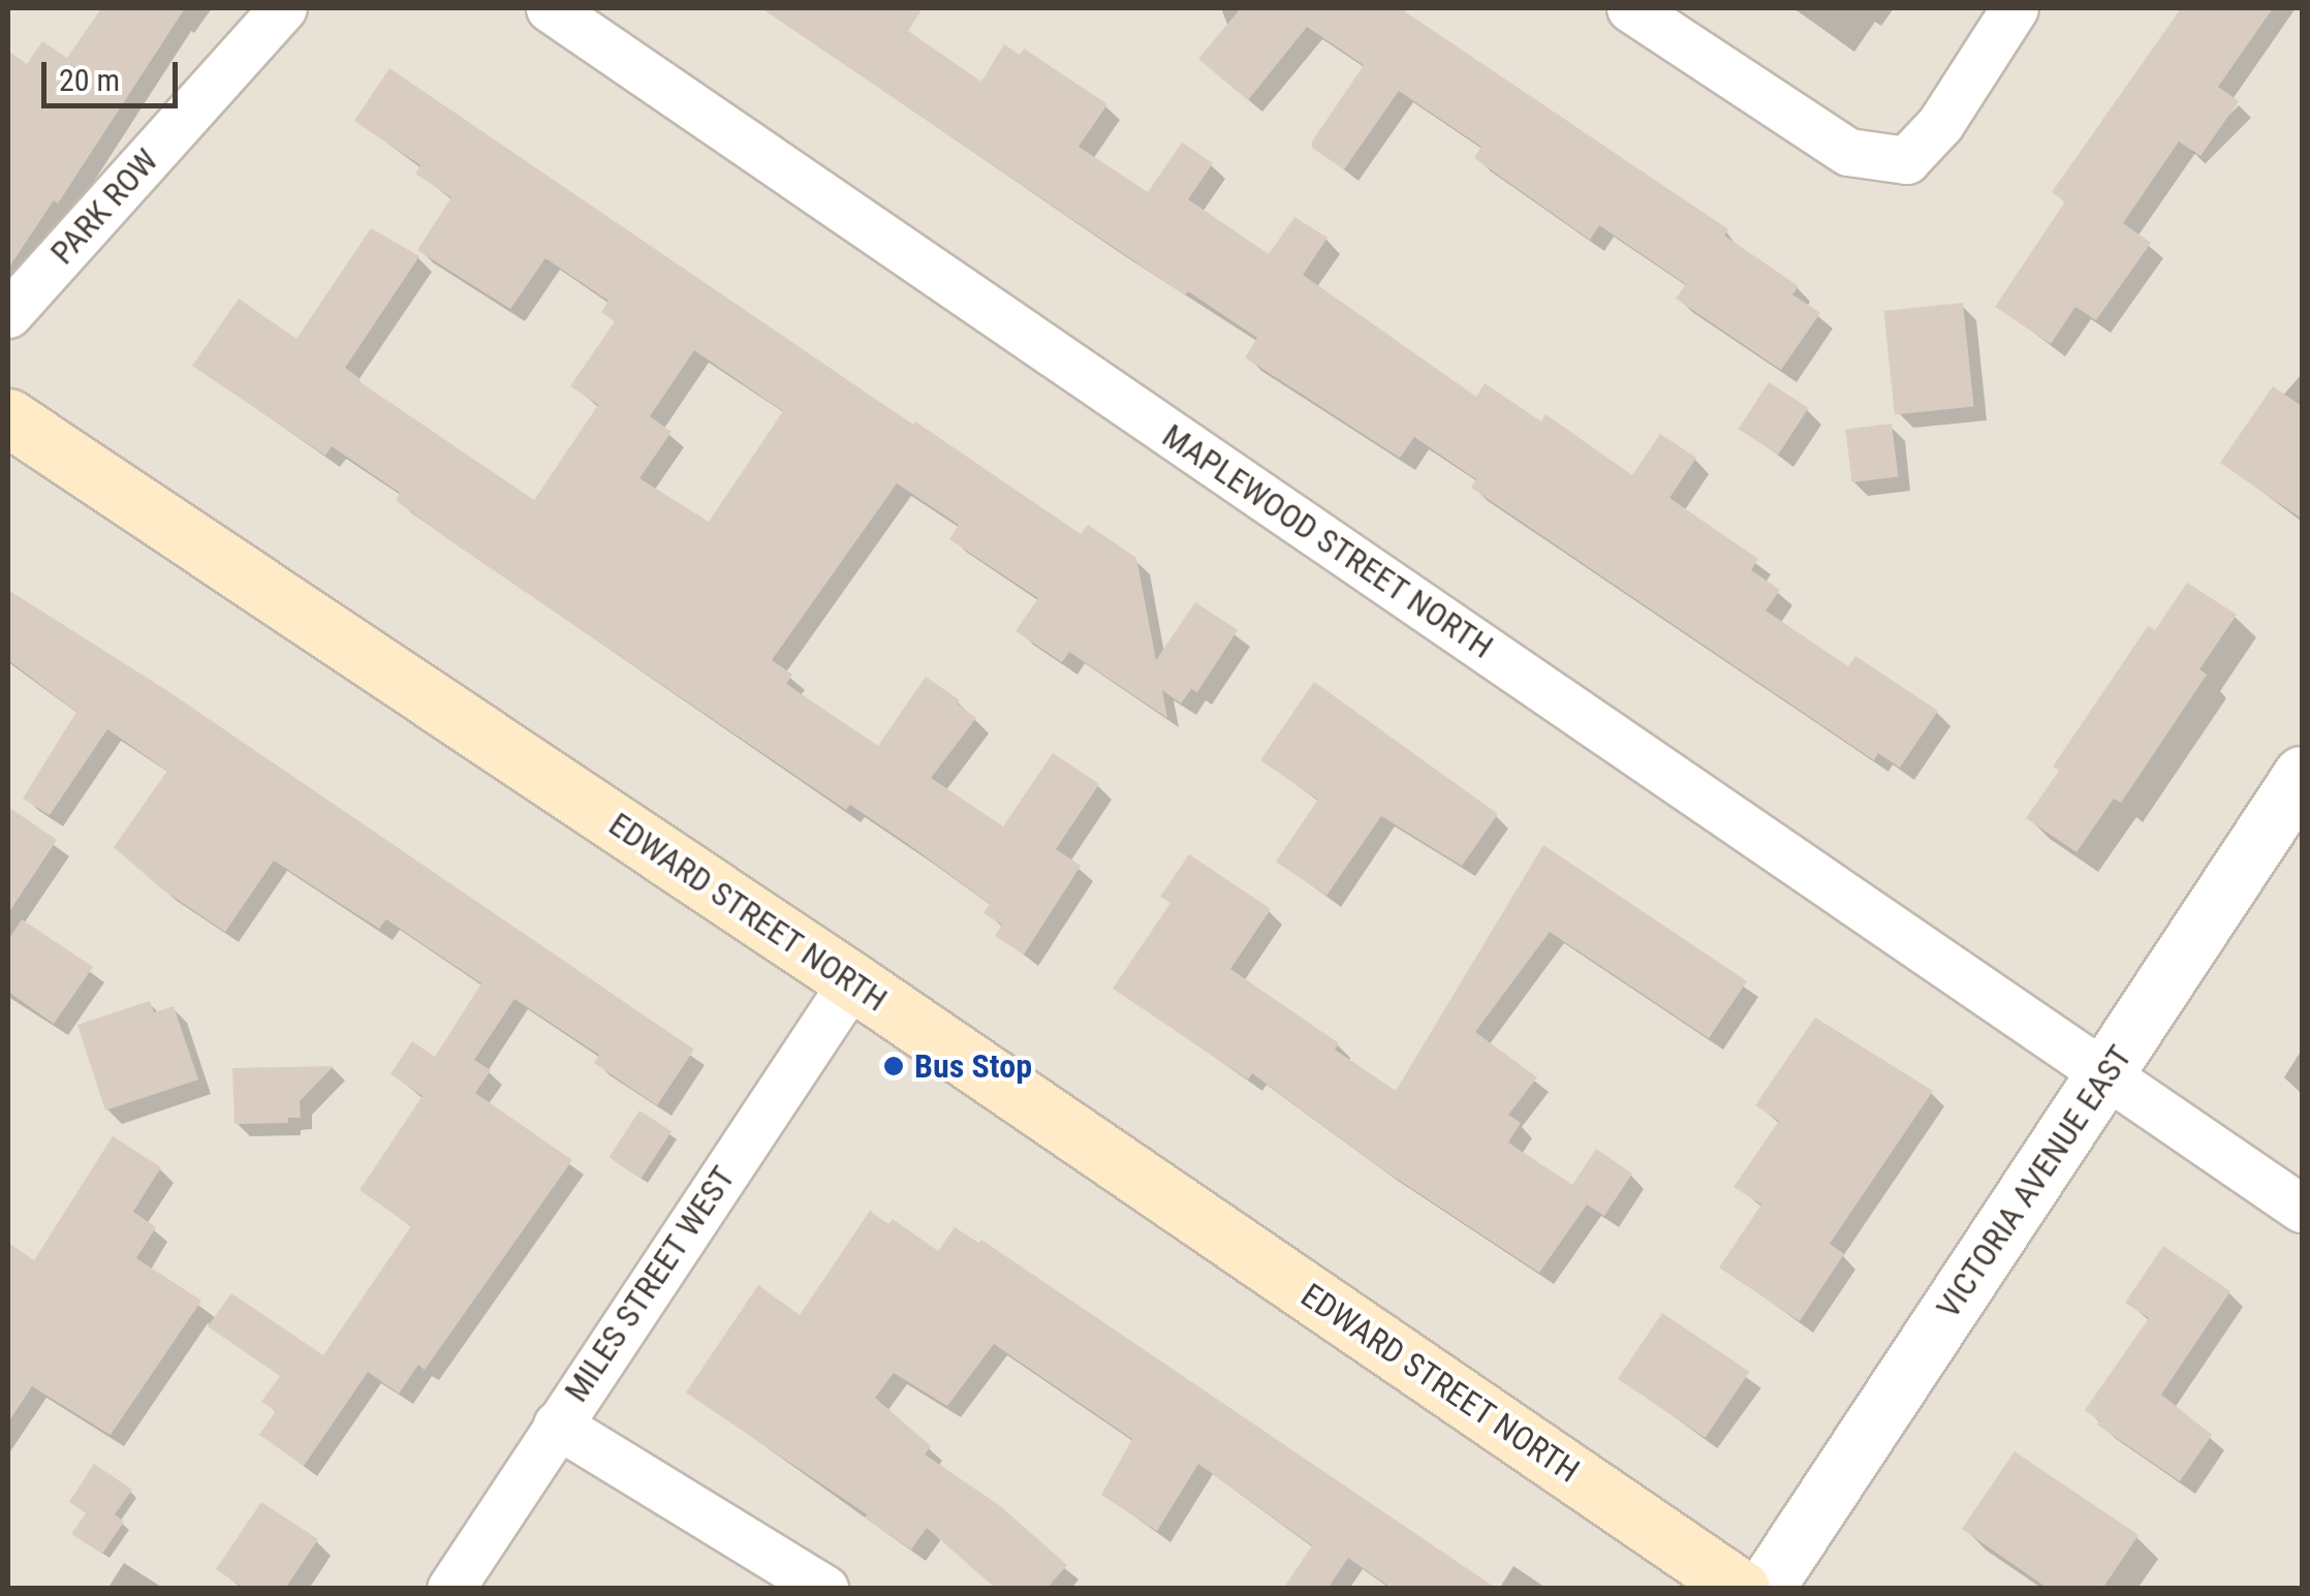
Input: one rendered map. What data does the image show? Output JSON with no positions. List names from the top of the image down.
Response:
{
  "streets": {
    "main road": ["EDWARD STREET NORTH"],
    "street": [
      "PARK ROW",
      "MAPLEWOOD STREET NORTH",
      "VICTORIA AVENUE EAST",
      "MILES STREET WEST"
    ]
  },
  "crossings": [
    ["MAPLEWOOD STREET NORTH", "VICTORIA AVENUE EAST"],
    ["EDWARD STREET NORTH", "MILES STREET WEST"]
  ],
  "places": ["Bus Stop"],
  "scale_bar": "20 m"
}
